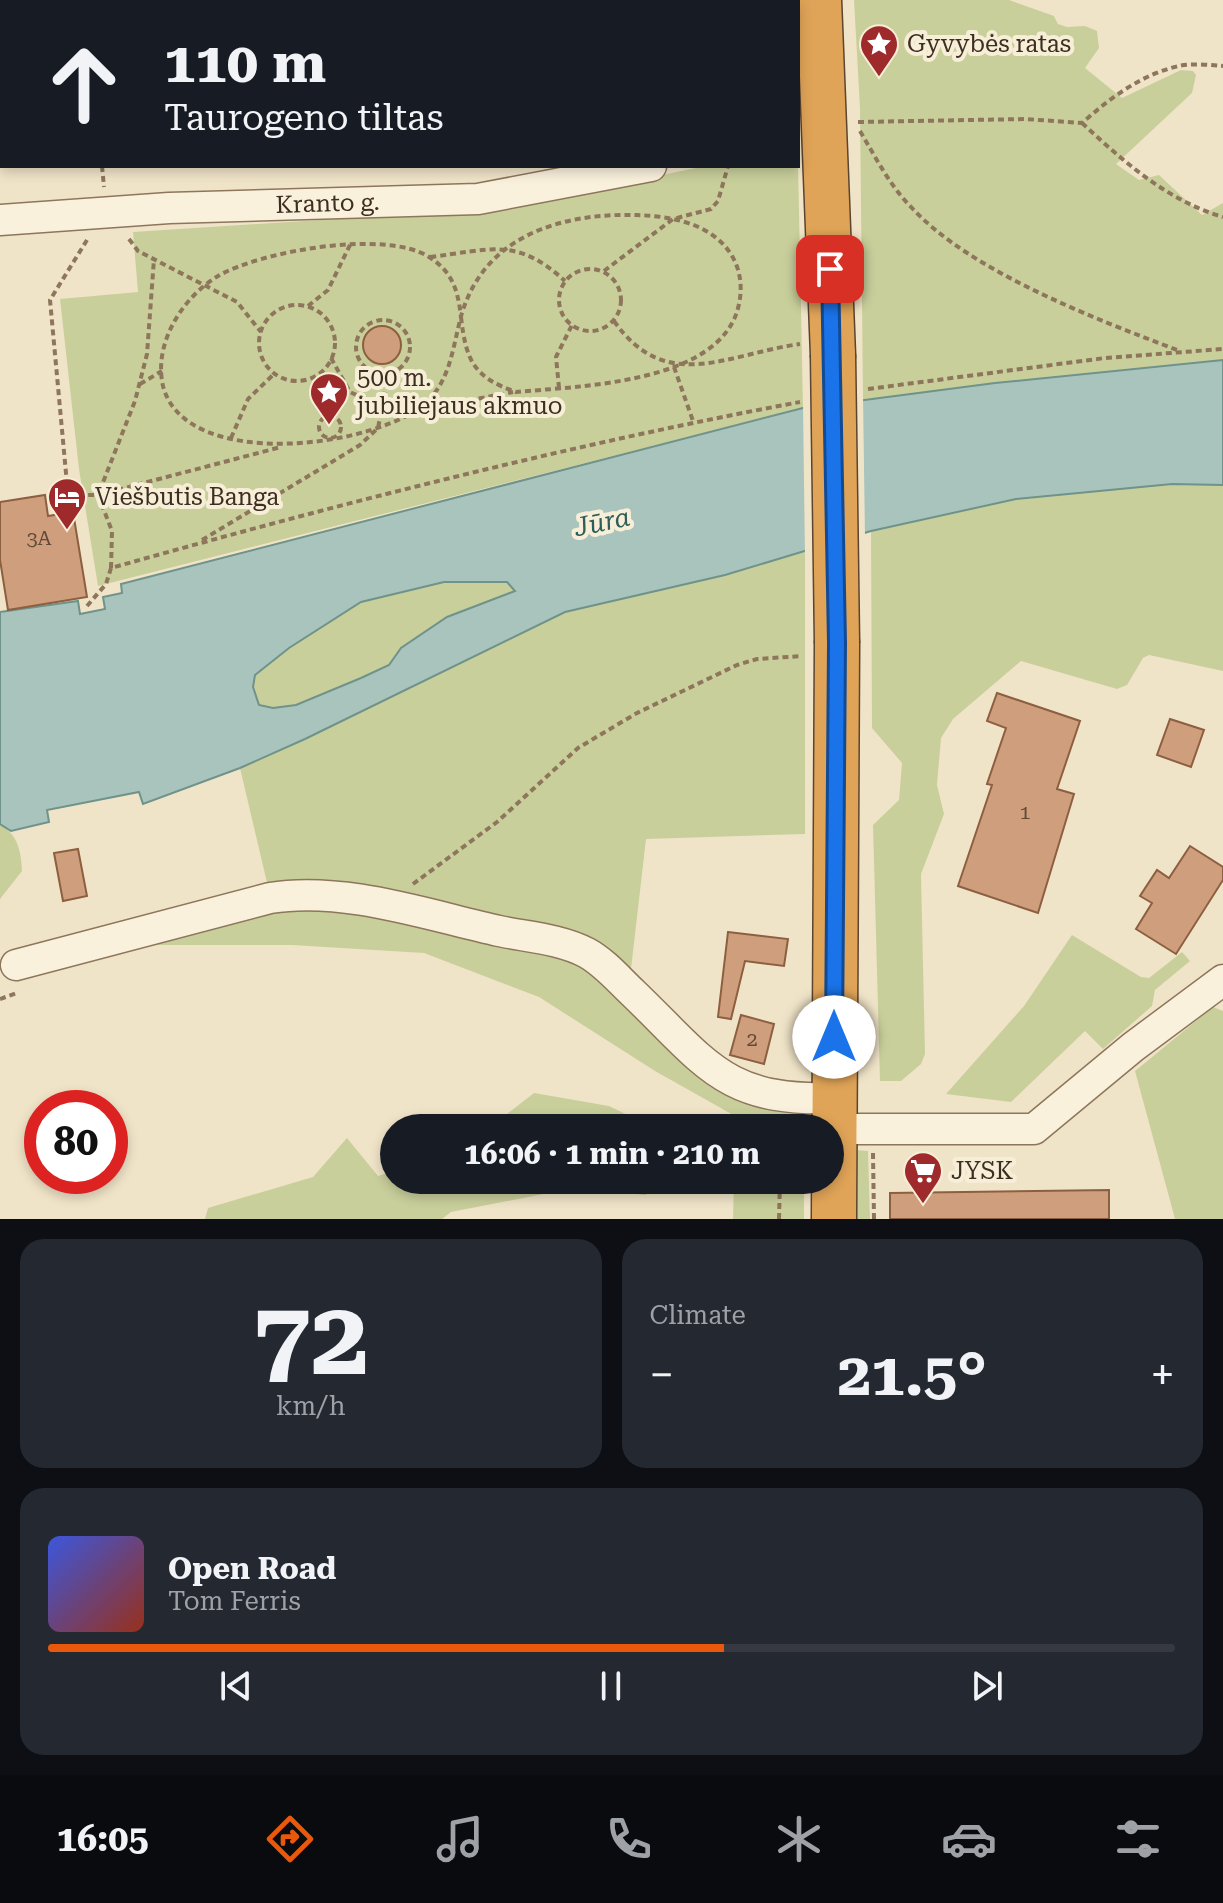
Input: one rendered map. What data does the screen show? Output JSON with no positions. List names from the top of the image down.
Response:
{
  "streets": {
    "street": ["Kranto g."]
  },
  "water": ["Jūra"],
  "places": {
    "place": ["Gyvybės ratas", "500 m. jubiliejaus akmuo"],
    "hotel": ["Viešbutis Banga"],
    "supermarket": ["JYSK"]
  },
  "house_numbers": ["3A", "1", "2"],
  "page": {
    "turn": ["110 m", "Taurogeno tiltas"],
    "limit": "80",
    "trip": "16:06 · 1 min · 210 m",
    "tile": [
      ["72", "km/h"],
      "Climate"
    ],
    "heat": ["−", "21.5°", "+"],
    "song": ["Open Road", "Tom Ferris"],
    "tabs": "16:05"
  }
}
